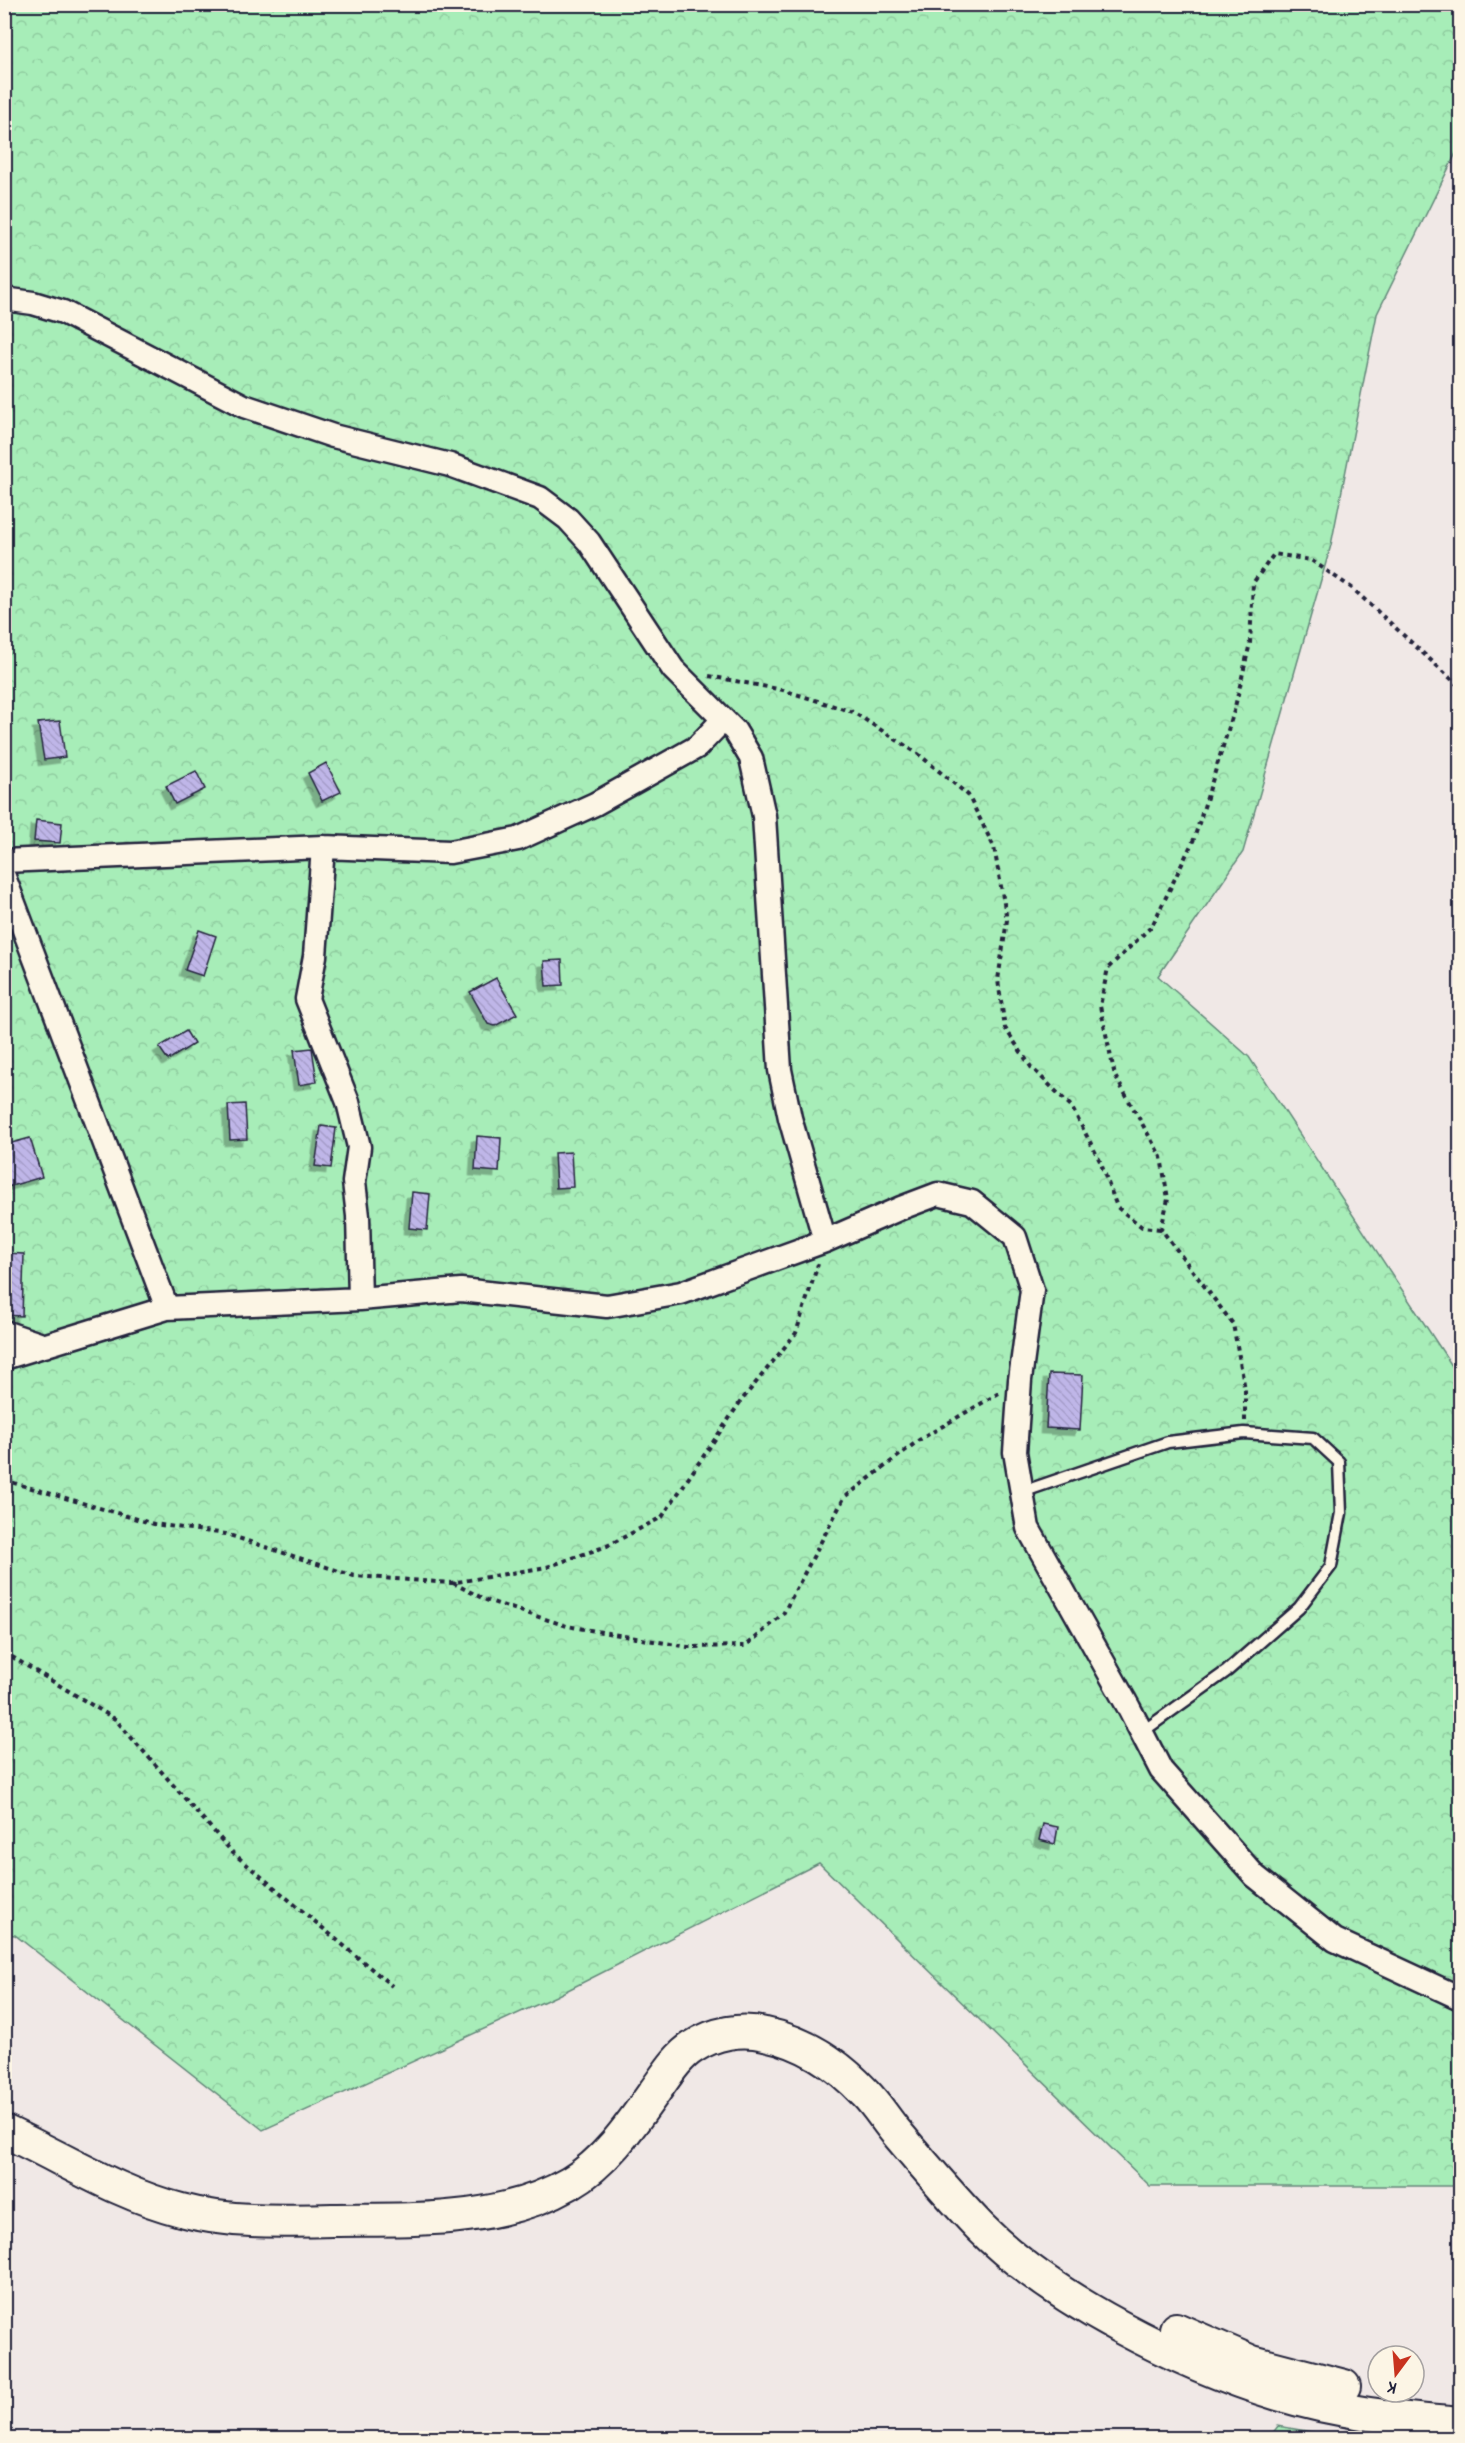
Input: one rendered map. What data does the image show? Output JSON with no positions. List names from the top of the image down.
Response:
{
  "north": "bottom"
}
